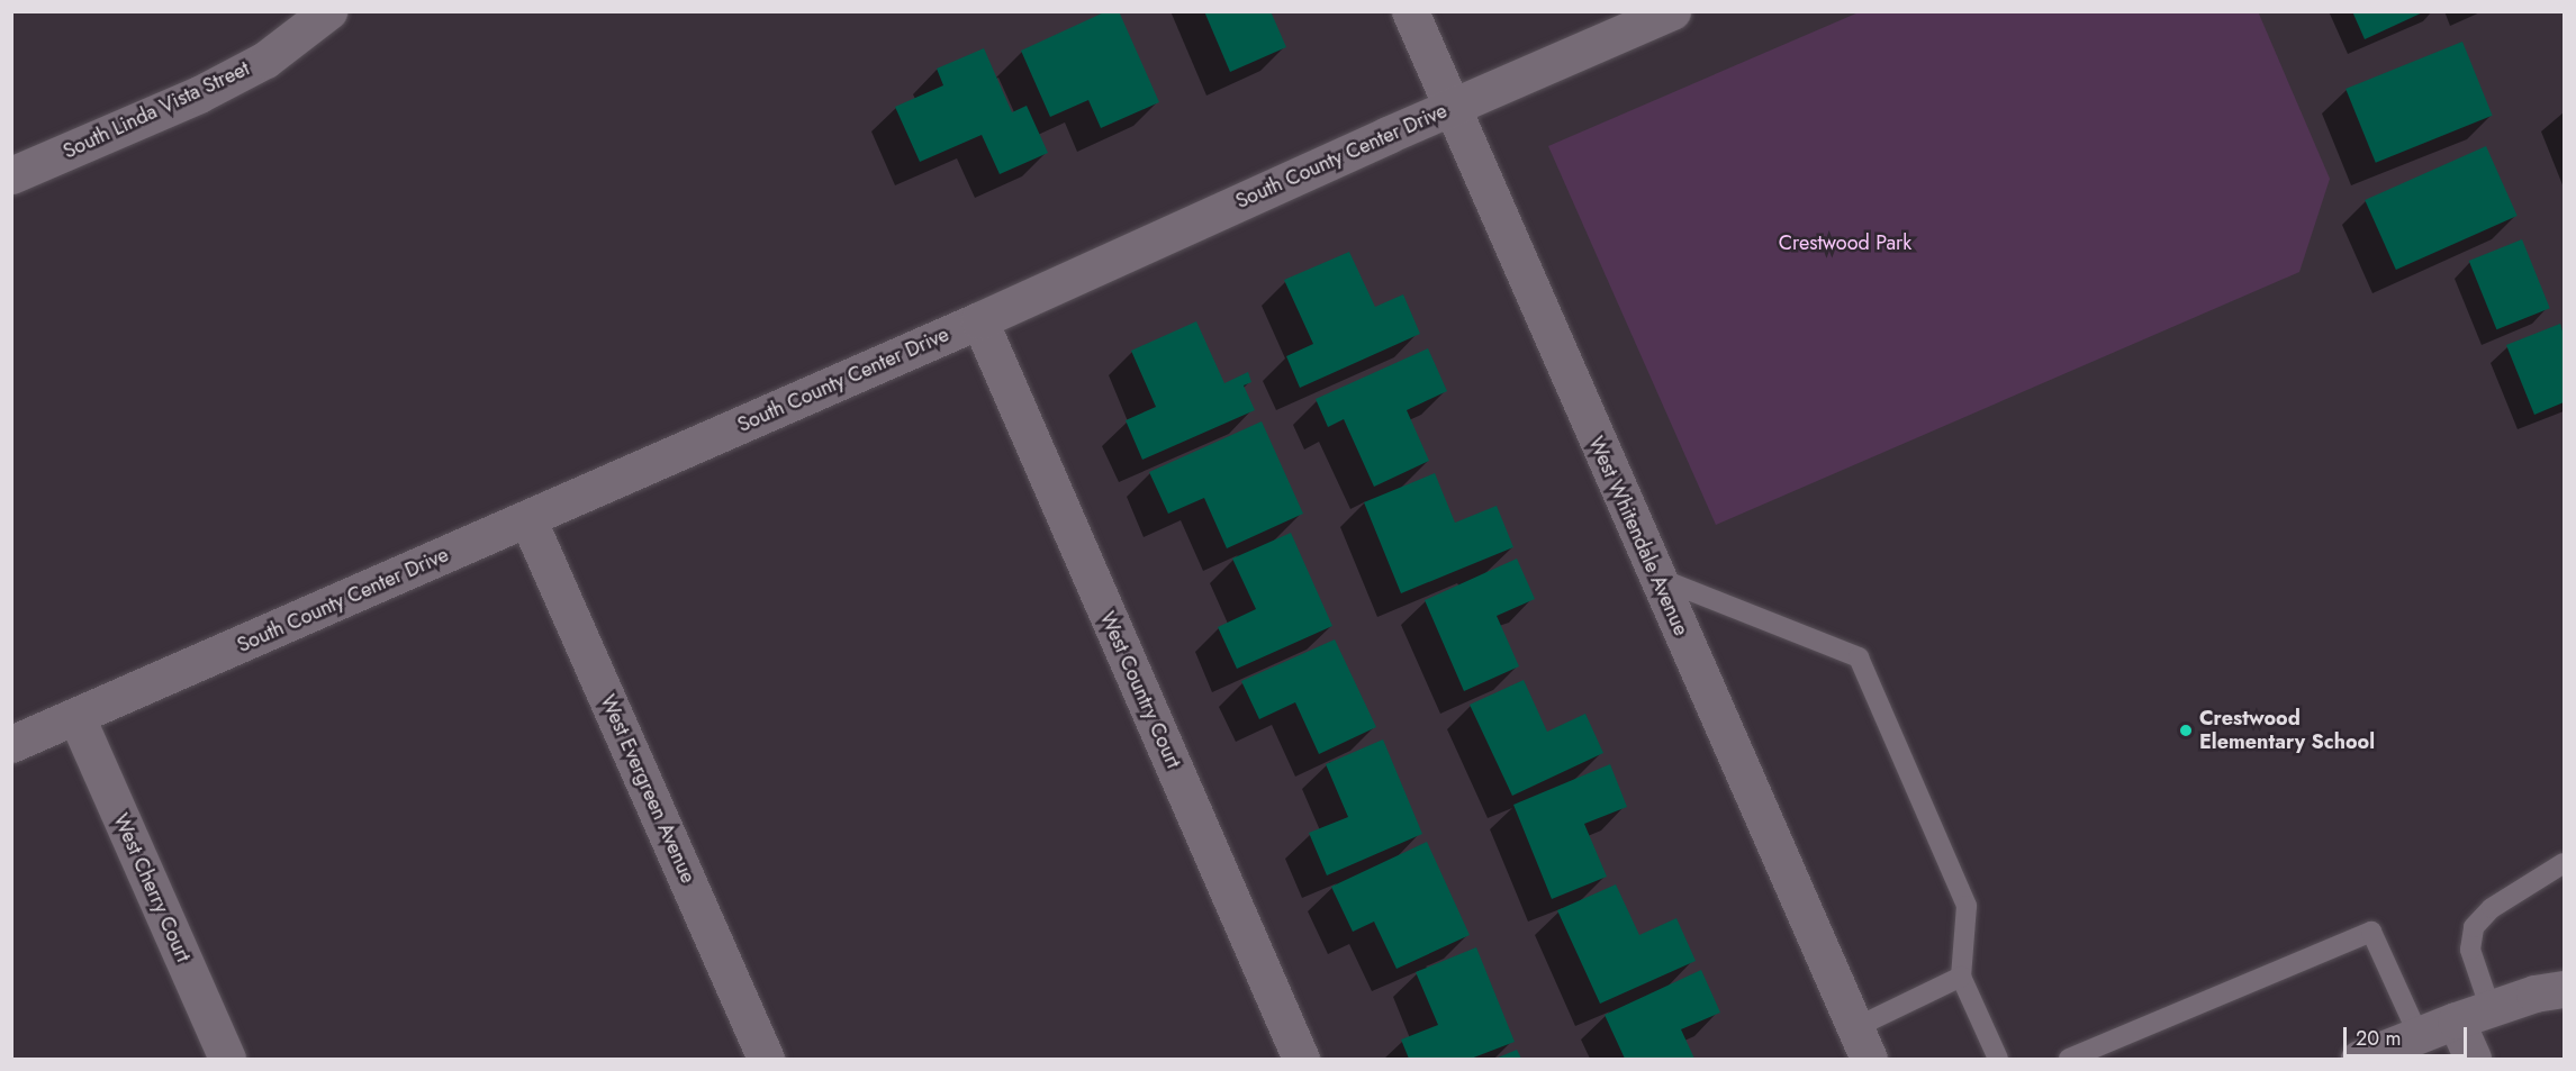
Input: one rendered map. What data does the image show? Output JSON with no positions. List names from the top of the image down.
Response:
{
  "streets": {
    "street": [
      "South Linda Vista Street",
      "South County Center Drive",
      "West Whitendale Avenue",
      "West Country Court",
      "West Evergreen Avenue",
      "West Cherry Court"
    ]
  },
  "crossings": [
    ["South County Center Drive", "West Whitendale Avenue"],
    ["South County Center Drive", "West Country Court"],
    ["South County Center Drive", "West Evergreen Avenue"],
    ["South County Center Drive", "West Cherry Court"]
  ],
  "parks": ["Crestwood Park"],
  "places": ["Crestwood Elementary School"],
  "scale_bar": "20 m"
}
